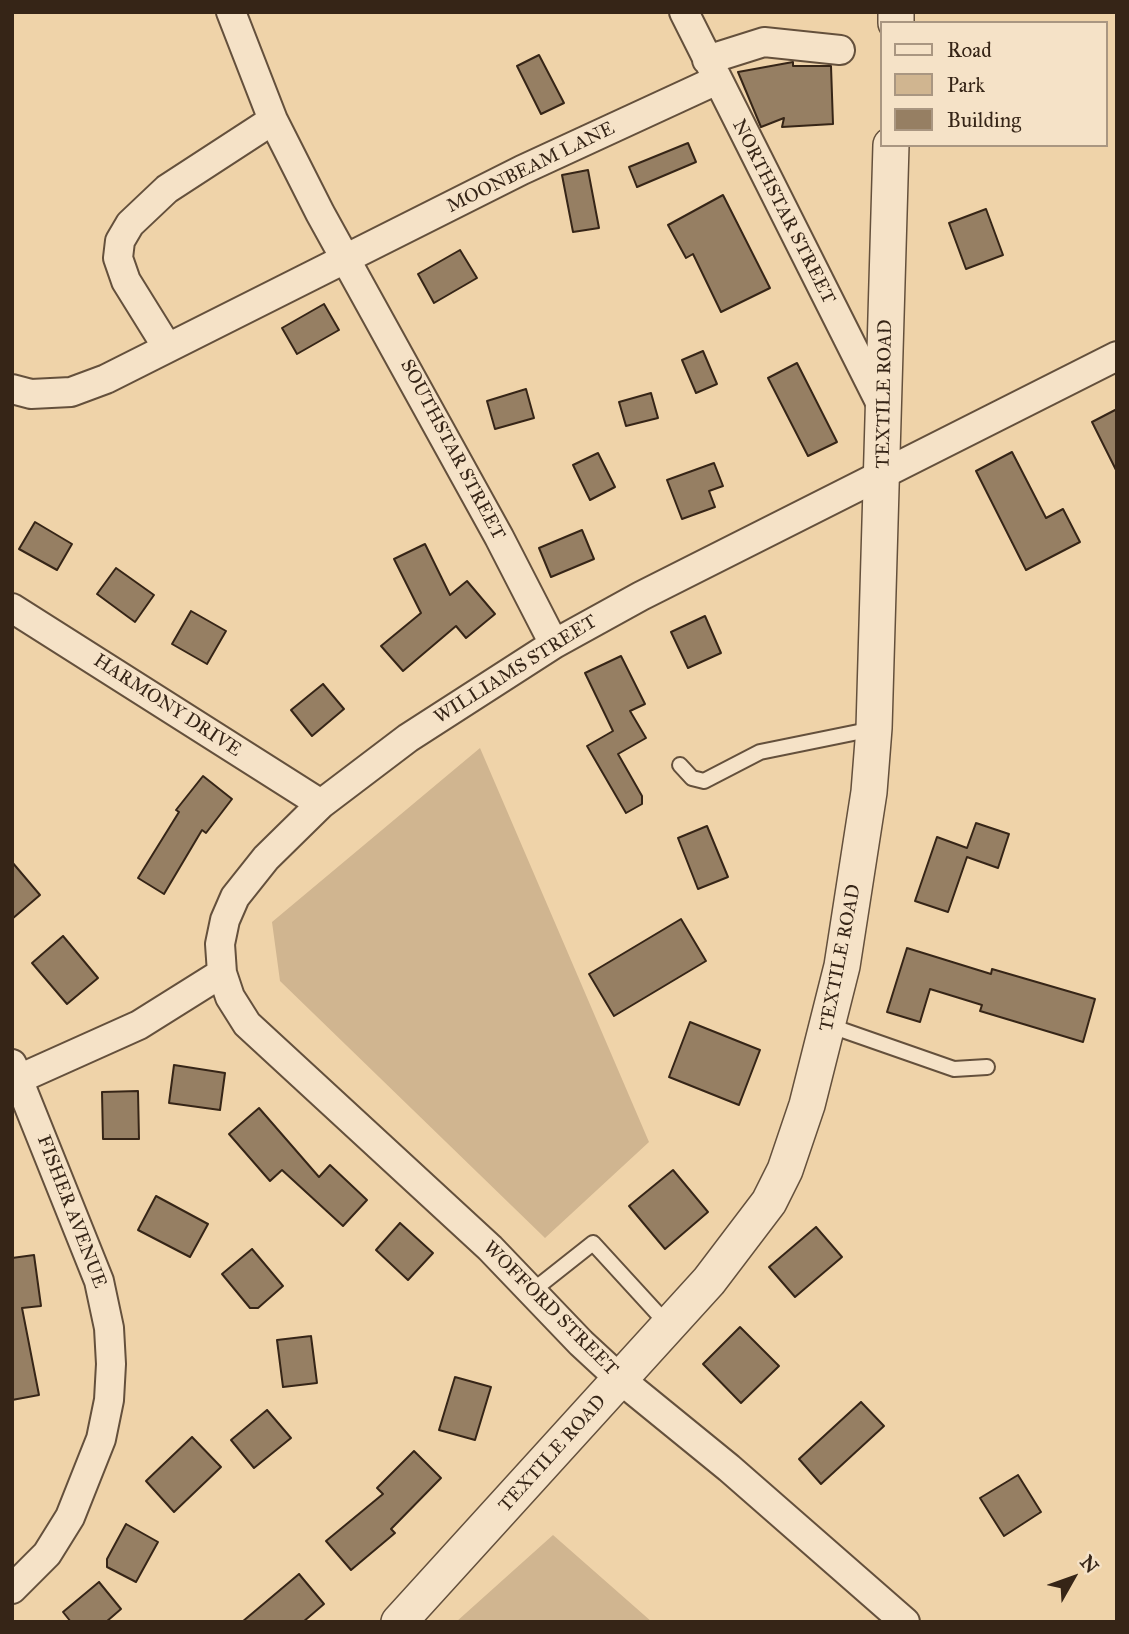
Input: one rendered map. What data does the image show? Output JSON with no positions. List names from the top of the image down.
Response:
{
  "streets": {
    "street": [
      "MOONBEAM LANE",
      "NORTHSTAR STREET",
      "TEXTILE ROAD",
      "SOUTHSTAR STREET",
      "WILLIAMS STREET",
      "HARMONY DRIVE",
      "FISHER AVENUE",
      "WOFFORD STREET"
    ]
  },
  "crossings": [
    ["MOONBEAM LANE", "NORTHSTAR STREET"],
    ["MOONBEAM LANE", "SOUTHSTAR STREET"],
    ["NORTHSTAR STREET", "TEXTILE ROAD"],
    ["TEXTILE ROAD", "WILLIAMS STREET"],
    ["TEXTILE ROAD", "WOFFORD STREET"],
    ["SOUTHSTAR STREET", "WILLIAMS STREET"],
    ["WILLIAMS STREET", "HARMONY DRIVE"],
    ["WILLIAMS STREET", "WOFFORD STREET"]
  ],
  "legend": ["Road", "Park", "Building"],
  "north": "top right"
}
